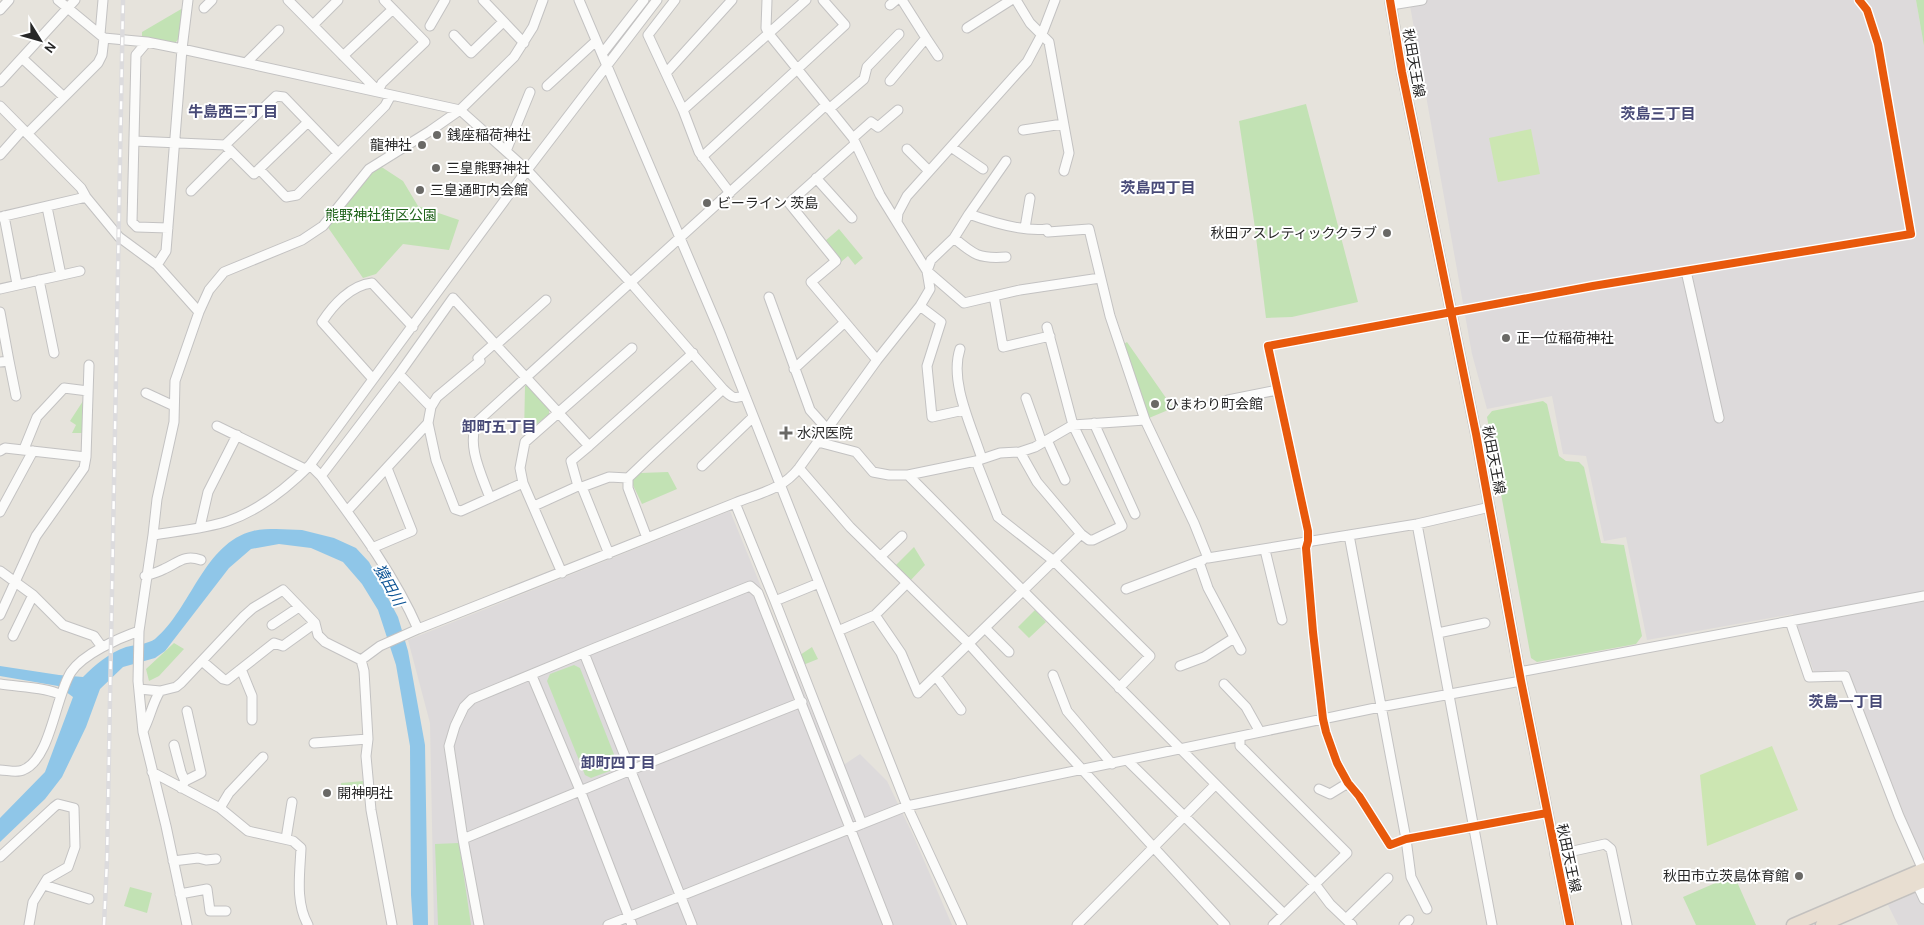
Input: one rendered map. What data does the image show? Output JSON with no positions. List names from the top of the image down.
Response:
{
  "streets": {
    "main road": ["秋田天王線"]
  },
  "districts": [
    "牛島西三丁目",
    "茨島三丁目",
    "茨島四丁目",
    "卸町五丁目",
    "茨島一丁目",
    "卸町四丁目"
  ],
  "water": ["猿田川"],
  "parks": ["熊野神社街区公園"],
  "places": {
    "other": [
      "銭座稲荷神社",
      "龍神社",
      "三皇熊野神社",
      "三皇通町内会館",
      "ビーライン 茨島",
      "秋田アスレティッククラブ",
      "正一位稲荷神社",
      "ひまわり町会館",
      "開神明社",
      "秋田市立茨島体育館"
    ],
    "health": ["水沢医院"]
  },
  "north": "bottom right"
}
